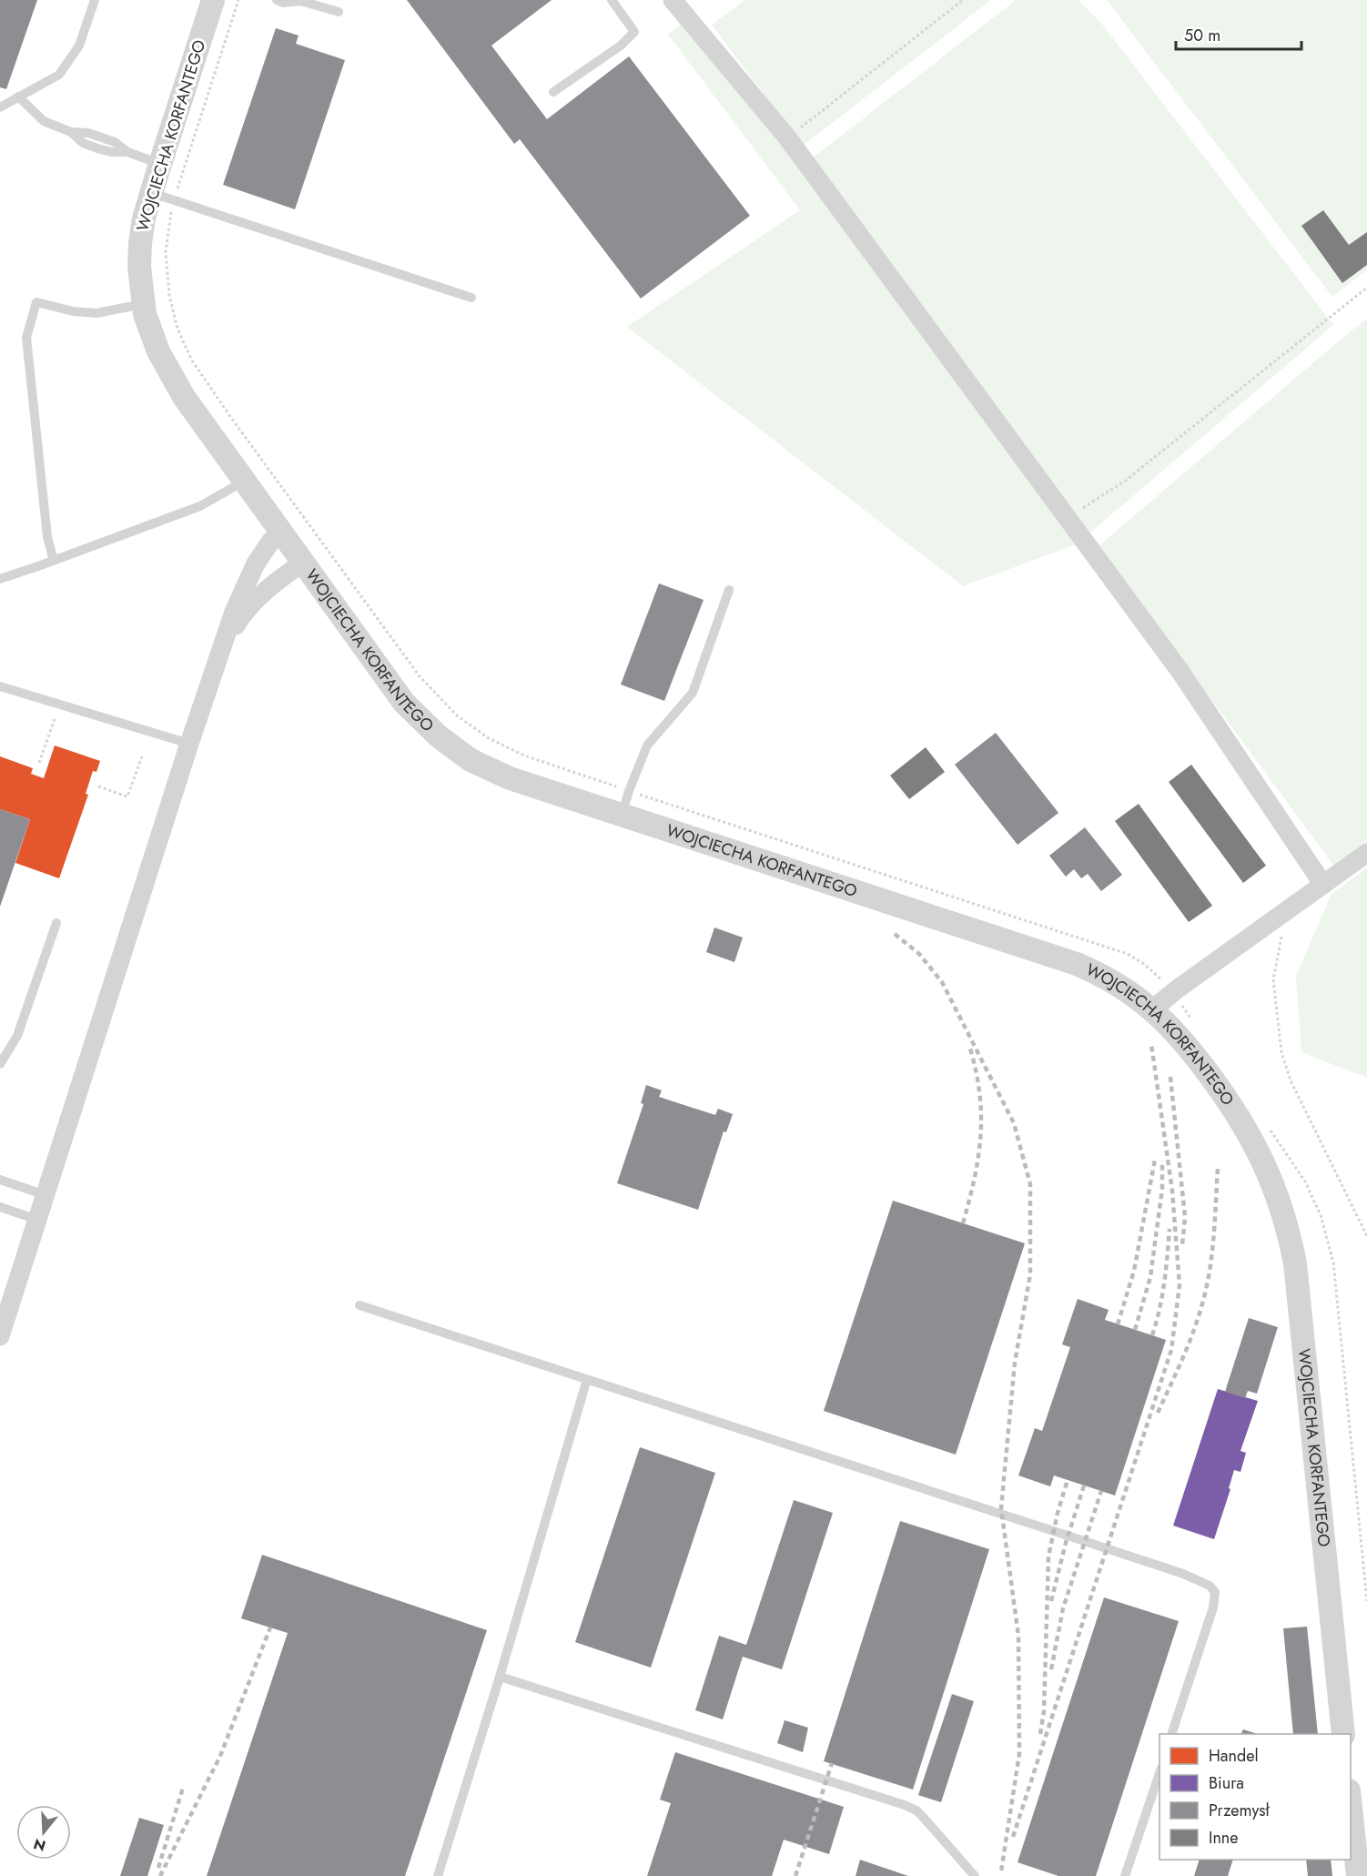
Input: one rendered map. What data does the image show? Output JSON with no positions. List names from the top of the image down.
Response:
{
  "streets": {
    "street": ["WOJCIECHA KORFANTEGO"]
  },
  "legend": [
    "Handel",
    "Biura",
    "Przemysł",
    "Inne"
  ],
  "scale_bar": "50 m",
  "north": "bottom"
}
